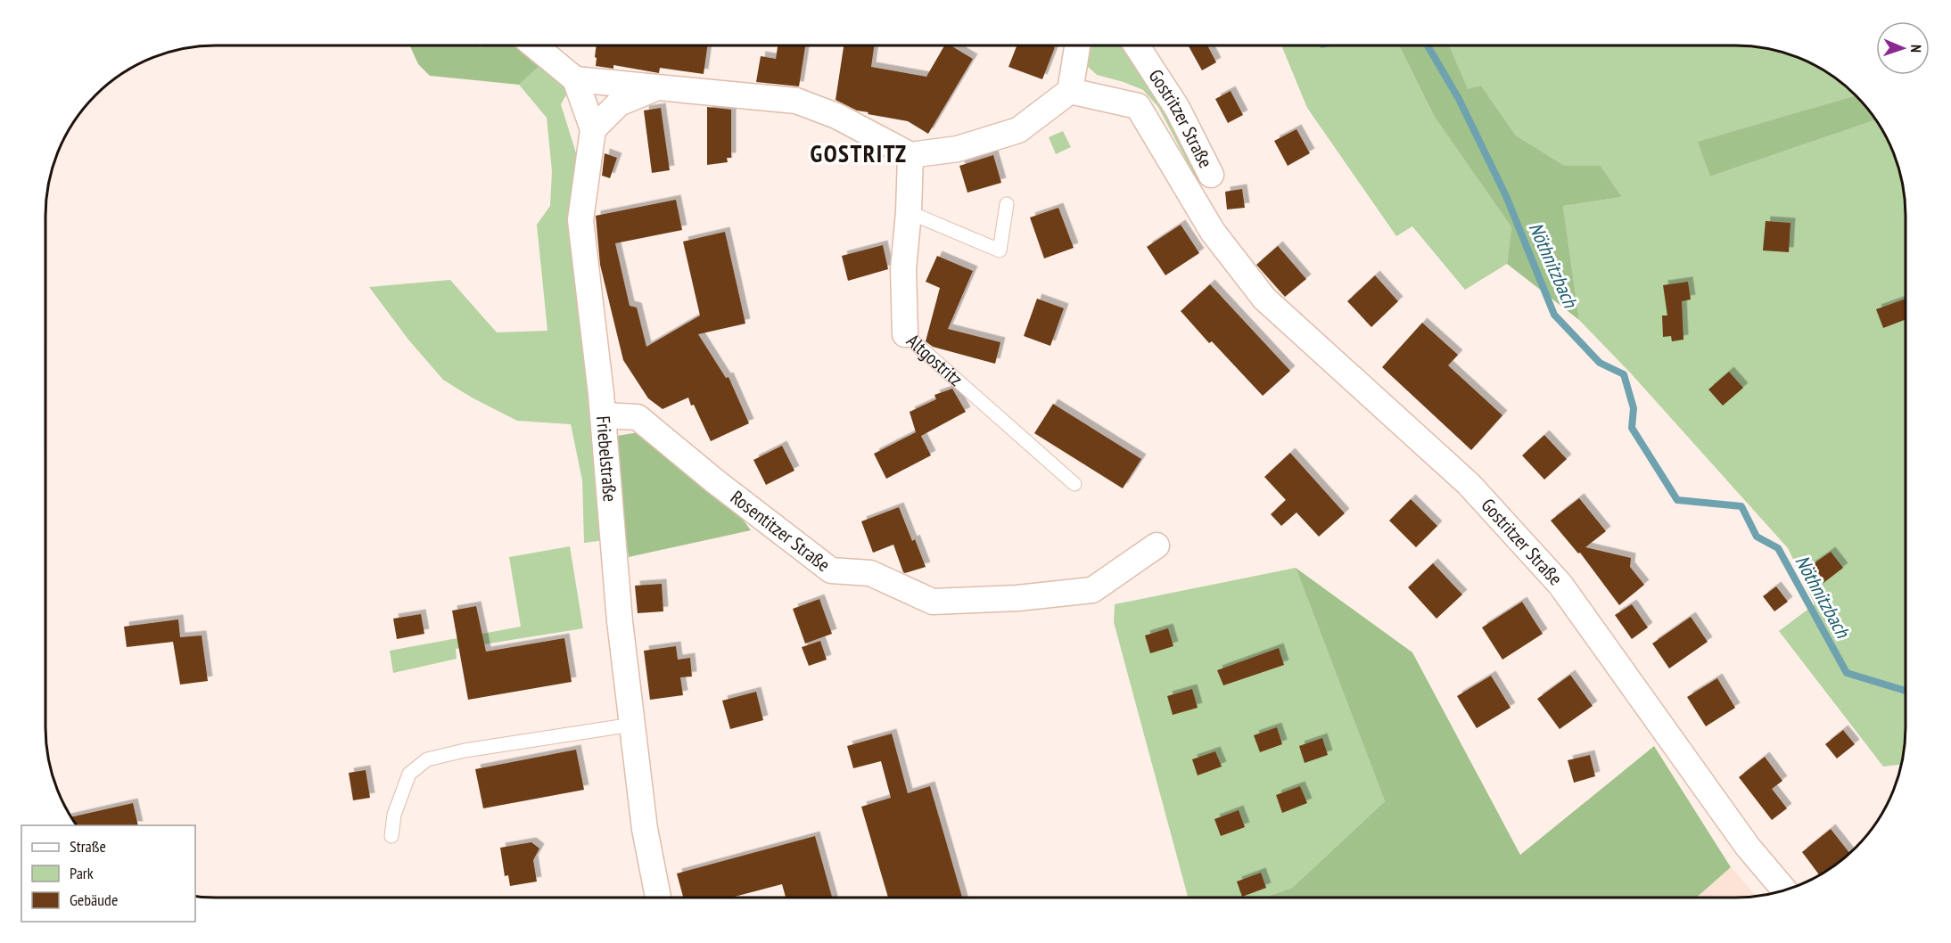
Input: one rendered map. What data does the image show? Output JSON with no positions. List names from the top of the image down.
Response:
{
  "streets": {
    "street": [
      "Gostritzer Straße",
      "Altgostritz",
      "Friebelstraße",
      "Rosentitzer Straße"
    ]
  },
  "crossings": [
    ["Friebelstraße", "Rosentitzer Straße"]
  ],
  "districts": ["GOSTRITZ"],
  "water": ["Nöthnitzbach"],
  "legend": ["Straße", "Park", "Gebäude"],
  "north": "right"
}
